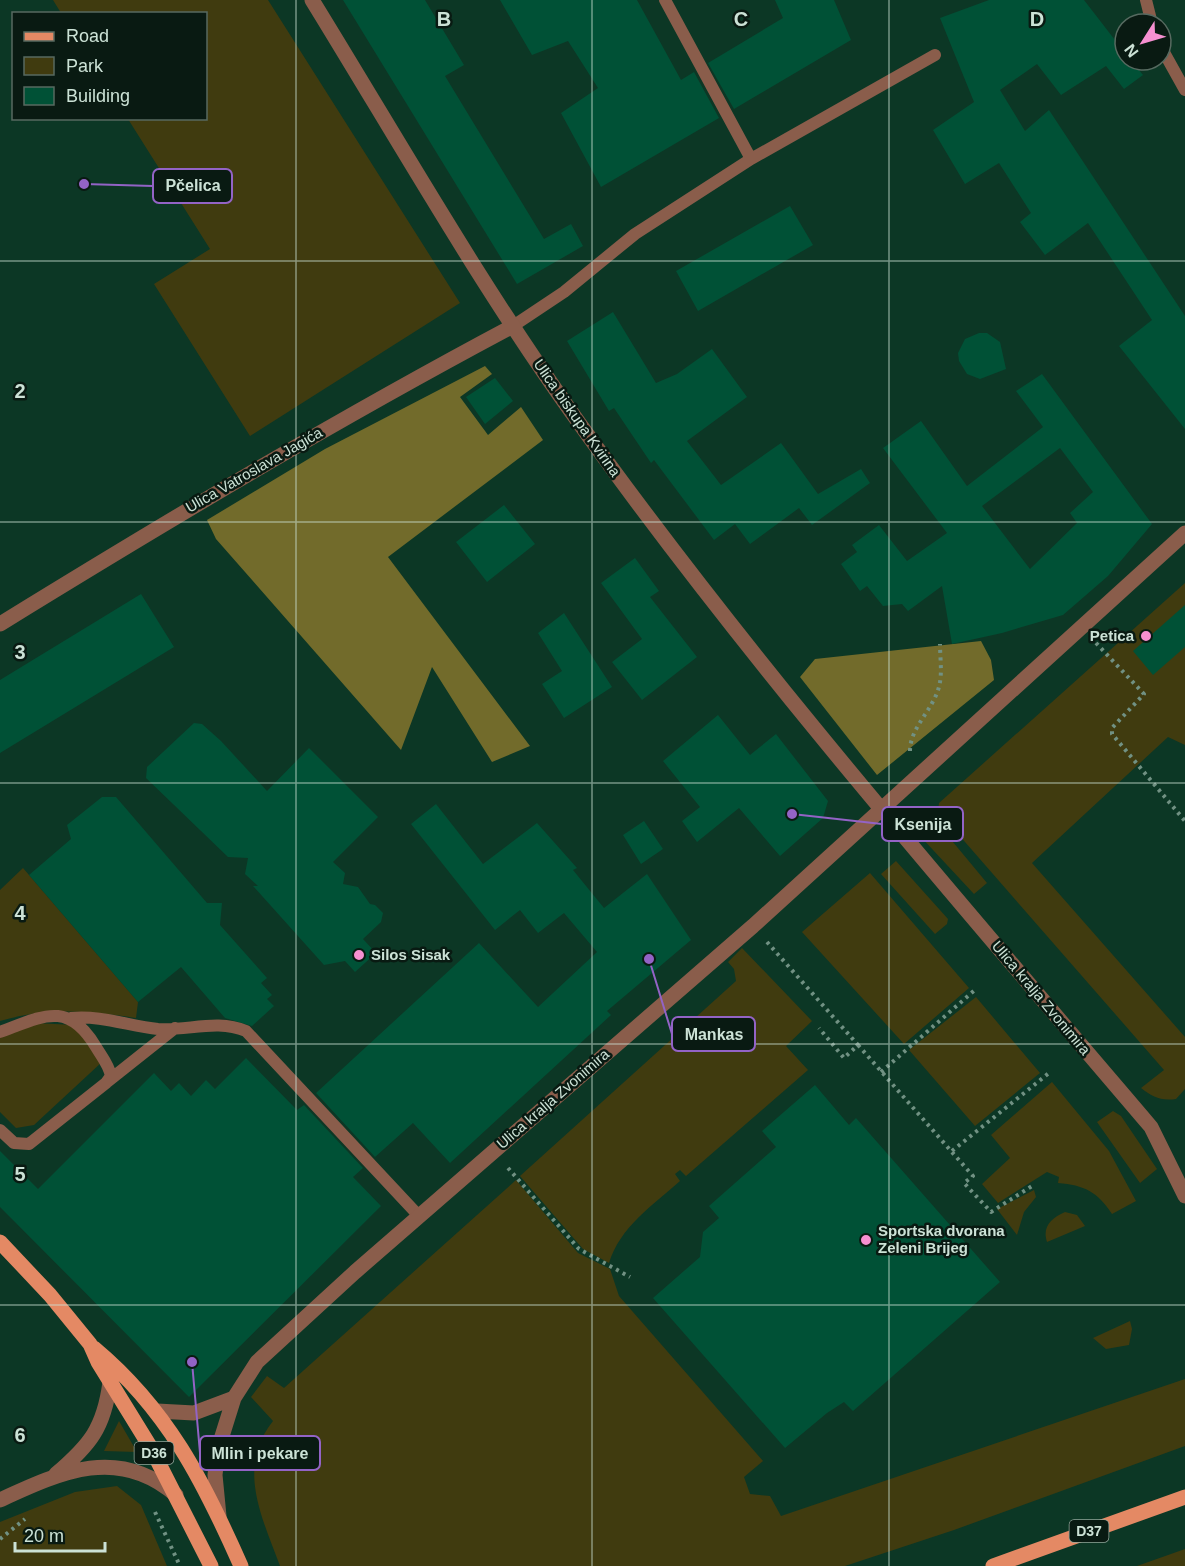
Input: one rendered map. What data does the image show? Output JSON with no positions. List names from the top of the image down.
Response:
{
  "streets": {
    "main road": ["D36", "D37"],
    "street": ["Ulica biskupa Kvirina", "Ulica Vatroslava Jagića", "Ulica kralja Zvonimira"]
  },
  "crossings": [
    ["Ulica biskupa Kvirina", "Ulica Vatroslava Jagića"],
    ["Ulica biskupa Kvirina", "Ulica kralja Zvonimira"],
    ["Ulica kralja Zvonimira", "D36"]
  ],
  "places": [
    "Pčelica",
    "Petica",
    "Ksenija",
    "Silos Sisak",
    "Mankas",
    "Sportska dvorana Zeleni Brijeg",
    "Mlin i pekare"
  ],
  "legend": ["Road", "Park", "Building"],
  "scale_bar": "20 m",
  "north": "bottom left",
  "grid": {
    "columns": ["B", "C", "D"],
    "rows": [
      "2",
      "3",
      "4",
      "5",
      "6"
    ]
  }
}
